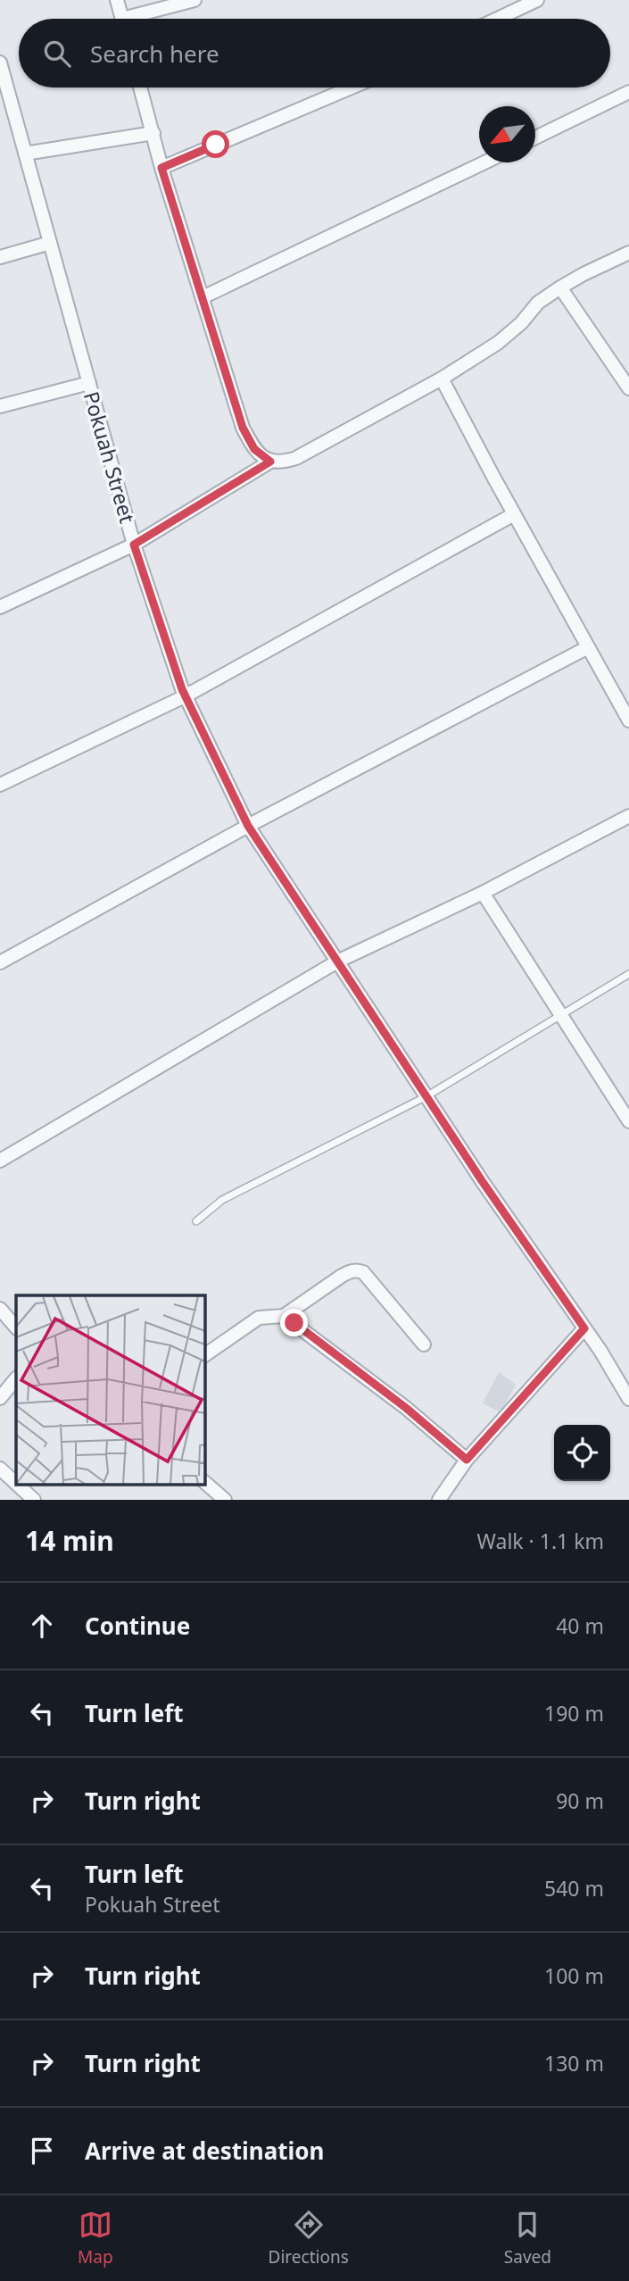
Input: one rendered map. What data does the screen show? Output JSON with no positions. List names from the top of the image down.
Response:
{
  "streets": {
    "street": ["Pokuah Street"]
  },
  "north": "bottom left",
  "page": {
    "search": "Search here",
    "heading": ["14 min", "Walk · 1.1 km"],
    "list": [
      ["Continue", "40 m"],
      ["Turn left", "190 m"],
      ["Turn right", "90 m"],
      ["Turn left", "Pokuah Street", "540 m"],
      ["Turn right", "100 m"],
      ["Turn right", "130 m"],
      "Arrive at destination"
    ],
    "nav": ["Map", "Directions", "Saved"]
  }
}
